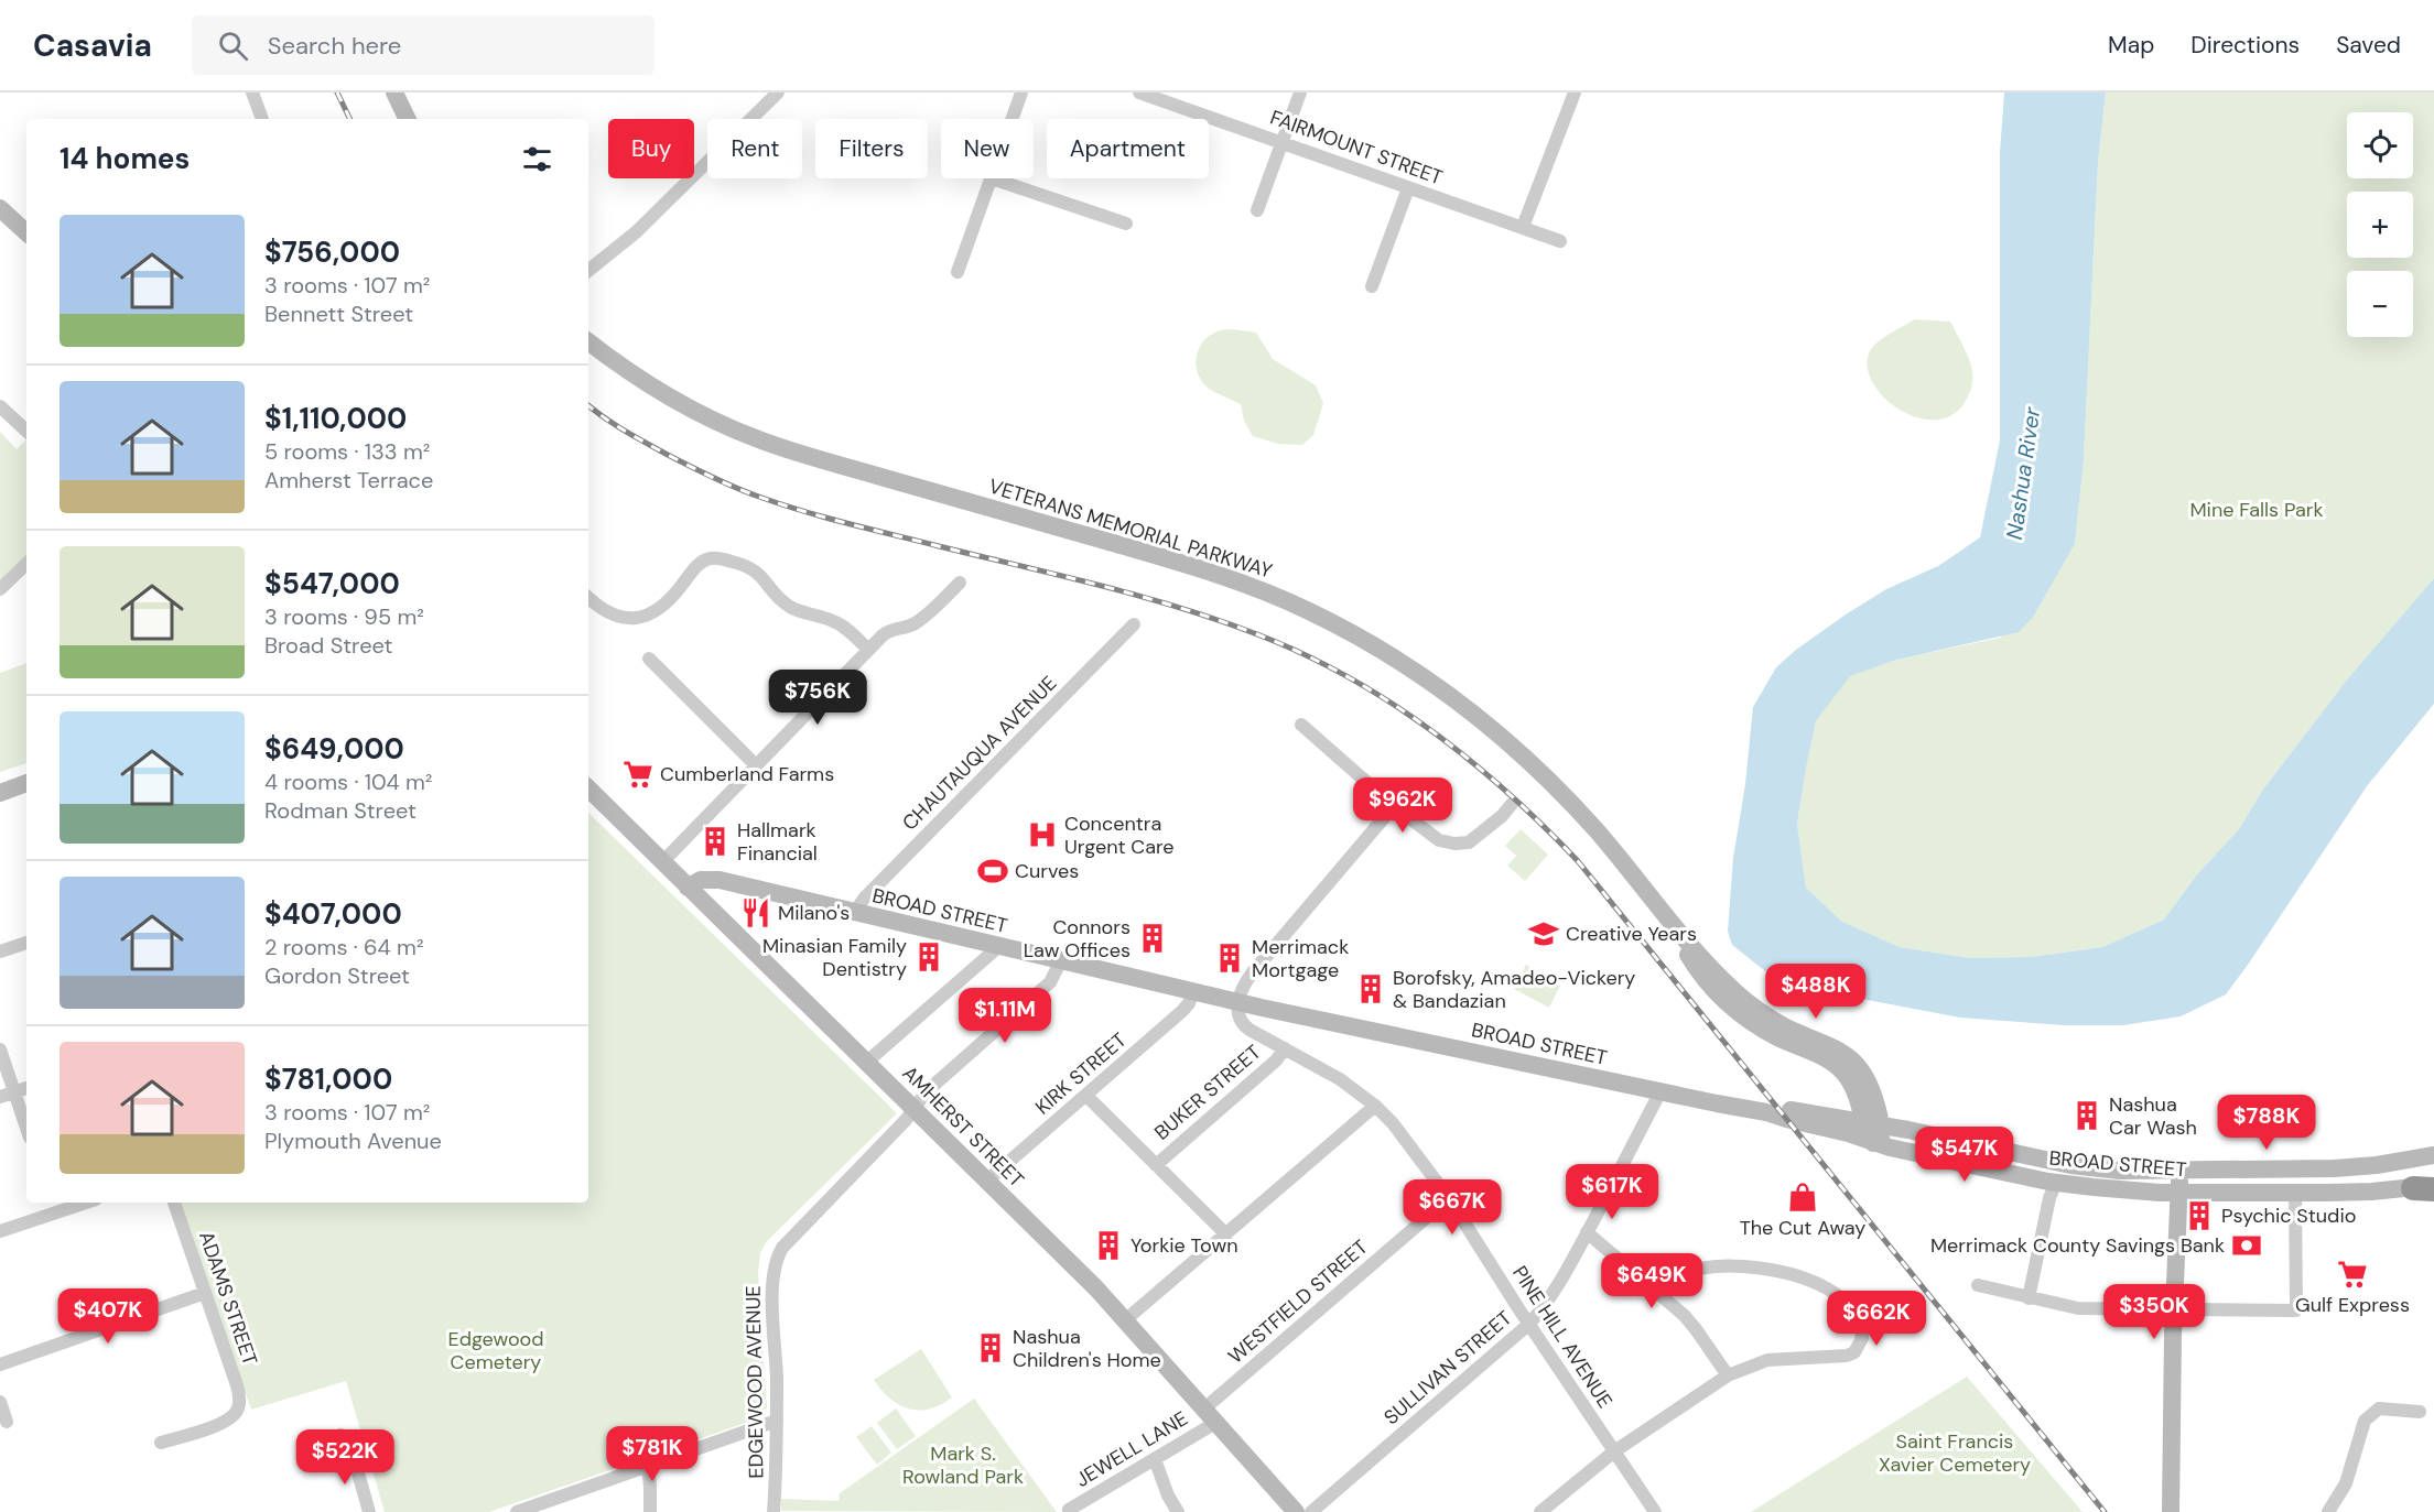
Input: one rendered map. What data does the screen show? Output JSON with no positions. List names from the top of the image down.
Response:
{
  "streets": {
    "main road": ["VETERANS MEMORIAL PARKWAY", "BROAD STREET", "AMHERST STREET"],
    "street": [
      "FAIRMOUNT STREET",
      "CHAUTAUQUA AVENUE",
      "KIRK STREET",
      "BUKER STREET",
      "ADAMS STREET",
      "WESTFIELD STREET",
      "PINE HILL AVENUE",
      "SULLIVAN STREET",
      "EDGEWOOD AVENUE",
      "JEWELL LANE"
    ]
  },
  "crossings": [
    ["VETERANS MEMORIAL PARKWAY", "BROAD STREET"],
    ["CHAUTAUQUA AVENUE", "BROAD STREET"],
    ["BROAD STREET", "KIRK STREET"],
    ["BROAD STREET", "AMHERST STREET"],
    ["BROAD STREET", "PINE HILL AVENUE"],
    ["BROAD STREET", "SULLIVAN STREET"],
    ["BROAD STREET", "EDGEWOOD AVENUE"],
    ["KIRK STREET", "AMHERST STREET"],
    ["BUKER STREET", "PINE HILL AVENUE"],
    ["AMHERST STREET", "WESTFIELD STREET"],
    ["AMHERST STREET", "EDGEWOOD AVENUE"],
    ["AMHERST STREET", "JEWELL LANE"],
    ["WESTFIELD STREET", "PINE HILL AVENUE"],
    ["WESTFIELD STREET", "JEWELL LANE"],
    ["PINE HILL AVENUE", "SULLIVAN STREET"]
  ],
  "water": ["Nashua River"],
  "parks": [
    "Mine Falls Park",
    "Edgewood Cemetery",
    "Saint Francis Xavier Cemetery",
    "Mark S. Rowland Park"
  ],
  "places": {
    "supermarket": ["Cumberland Farms", "Gulf Express"],
    "hospital": ["Concentra Urgent Care"],
    "building": [
      "Hallmark Financial",
      "Connors Law Offices",
      "Minasian Family Dentistry",
      "Merrimack Mortgage",
      "Borofsky, Amadeo-Vickery & Bandazian",
      "Nashua Car Wash",
      "Psychic Studio",
      "Yorkie Town",
      "Nashua Children's Home"
    ],
    "sports": ["Curves"],
    "restaurant": ["Milano's"],
    "school or university": ["Creative Years"],
    "shop": ["The Cut Away"],
    "bank": ["Merrimack County Savings Bank"]
  },
  "page": {
    "header": "Casavia",
    "search": "Search here",
    "nav": ["Map", "Directions", "Saved"],
    "map_buttons": ["+", "−"],
    "chip": [
      "Buy",
      "Rent",
      "Filters",
      "New",
      "Apartment"
    ],
    "heading": "14 homes",
    "list": [
      {
        "name": "$756,000",
        "note": "3 rooms · 107 m² · Bennett Street"
      },
      {
        "name": "$1,110,000",
        "note": "5 rooms · 133 m² · Amherst Terrace"
      },
      {
        "name": "$547,000",
        "note": "3 rooms · 95 m² · Broad Street"
      },
      {
        "name": "$649,000",
        "note": "4 rooms · 104 m² · Rodman Street"
      },
      {
        "name": "$407,000",
        "note": "2 rooms · 64 m² · Gordon Street"
      },
      {
        "name": "$781,000",
        "note": "3 rooms · 107 m² · Plymouth Avenue"
      }
    ],
    "price": [
      "$756K",
      "$962K",
      "$488K",
      "$1.11M",
      "$788K",
      "$547K",
      "$617K",
      "$667K",
      "$649K",
      "$350K",
      "$407K",
      "$662K",
      "$781K",
      "$522K"
    ]
  }
}
